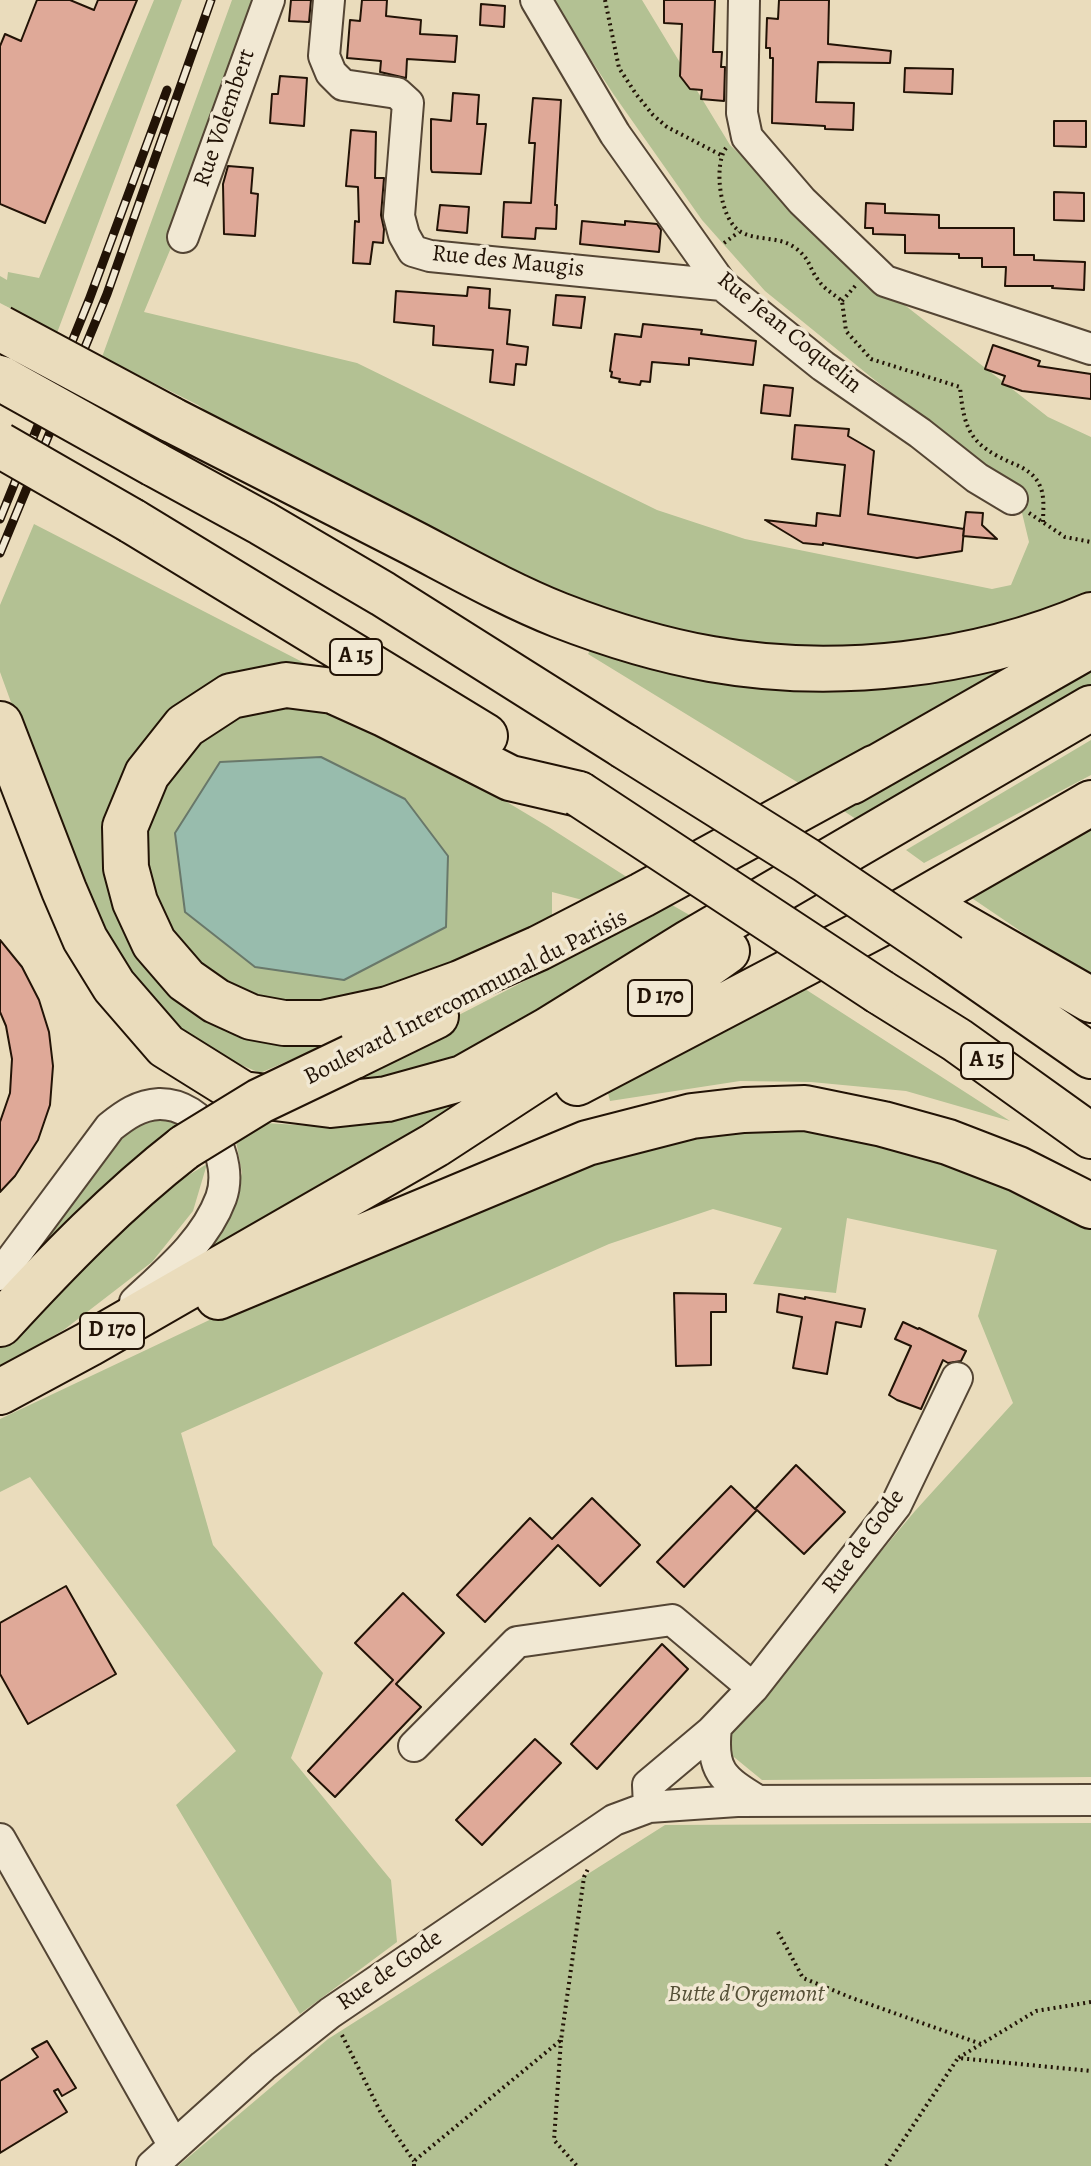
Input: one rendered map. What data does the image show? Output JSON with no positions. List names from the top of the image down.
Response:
{
  "streets": {
    "highway": ["A 15", "Boulevard Intercommunal du Parisis", "D 170"],
    "street": [
      "Rue Volembert",
      "Rue des Maugis",
      "Rue Jean Coquelin",
      "Rue de Gode"
    ]
  },
  "crossings": [
    ["Rue des Maugis", "Rue Jean Coquelin"]
  ],
  "parks": ["Butte d'Orgemont"]
}
